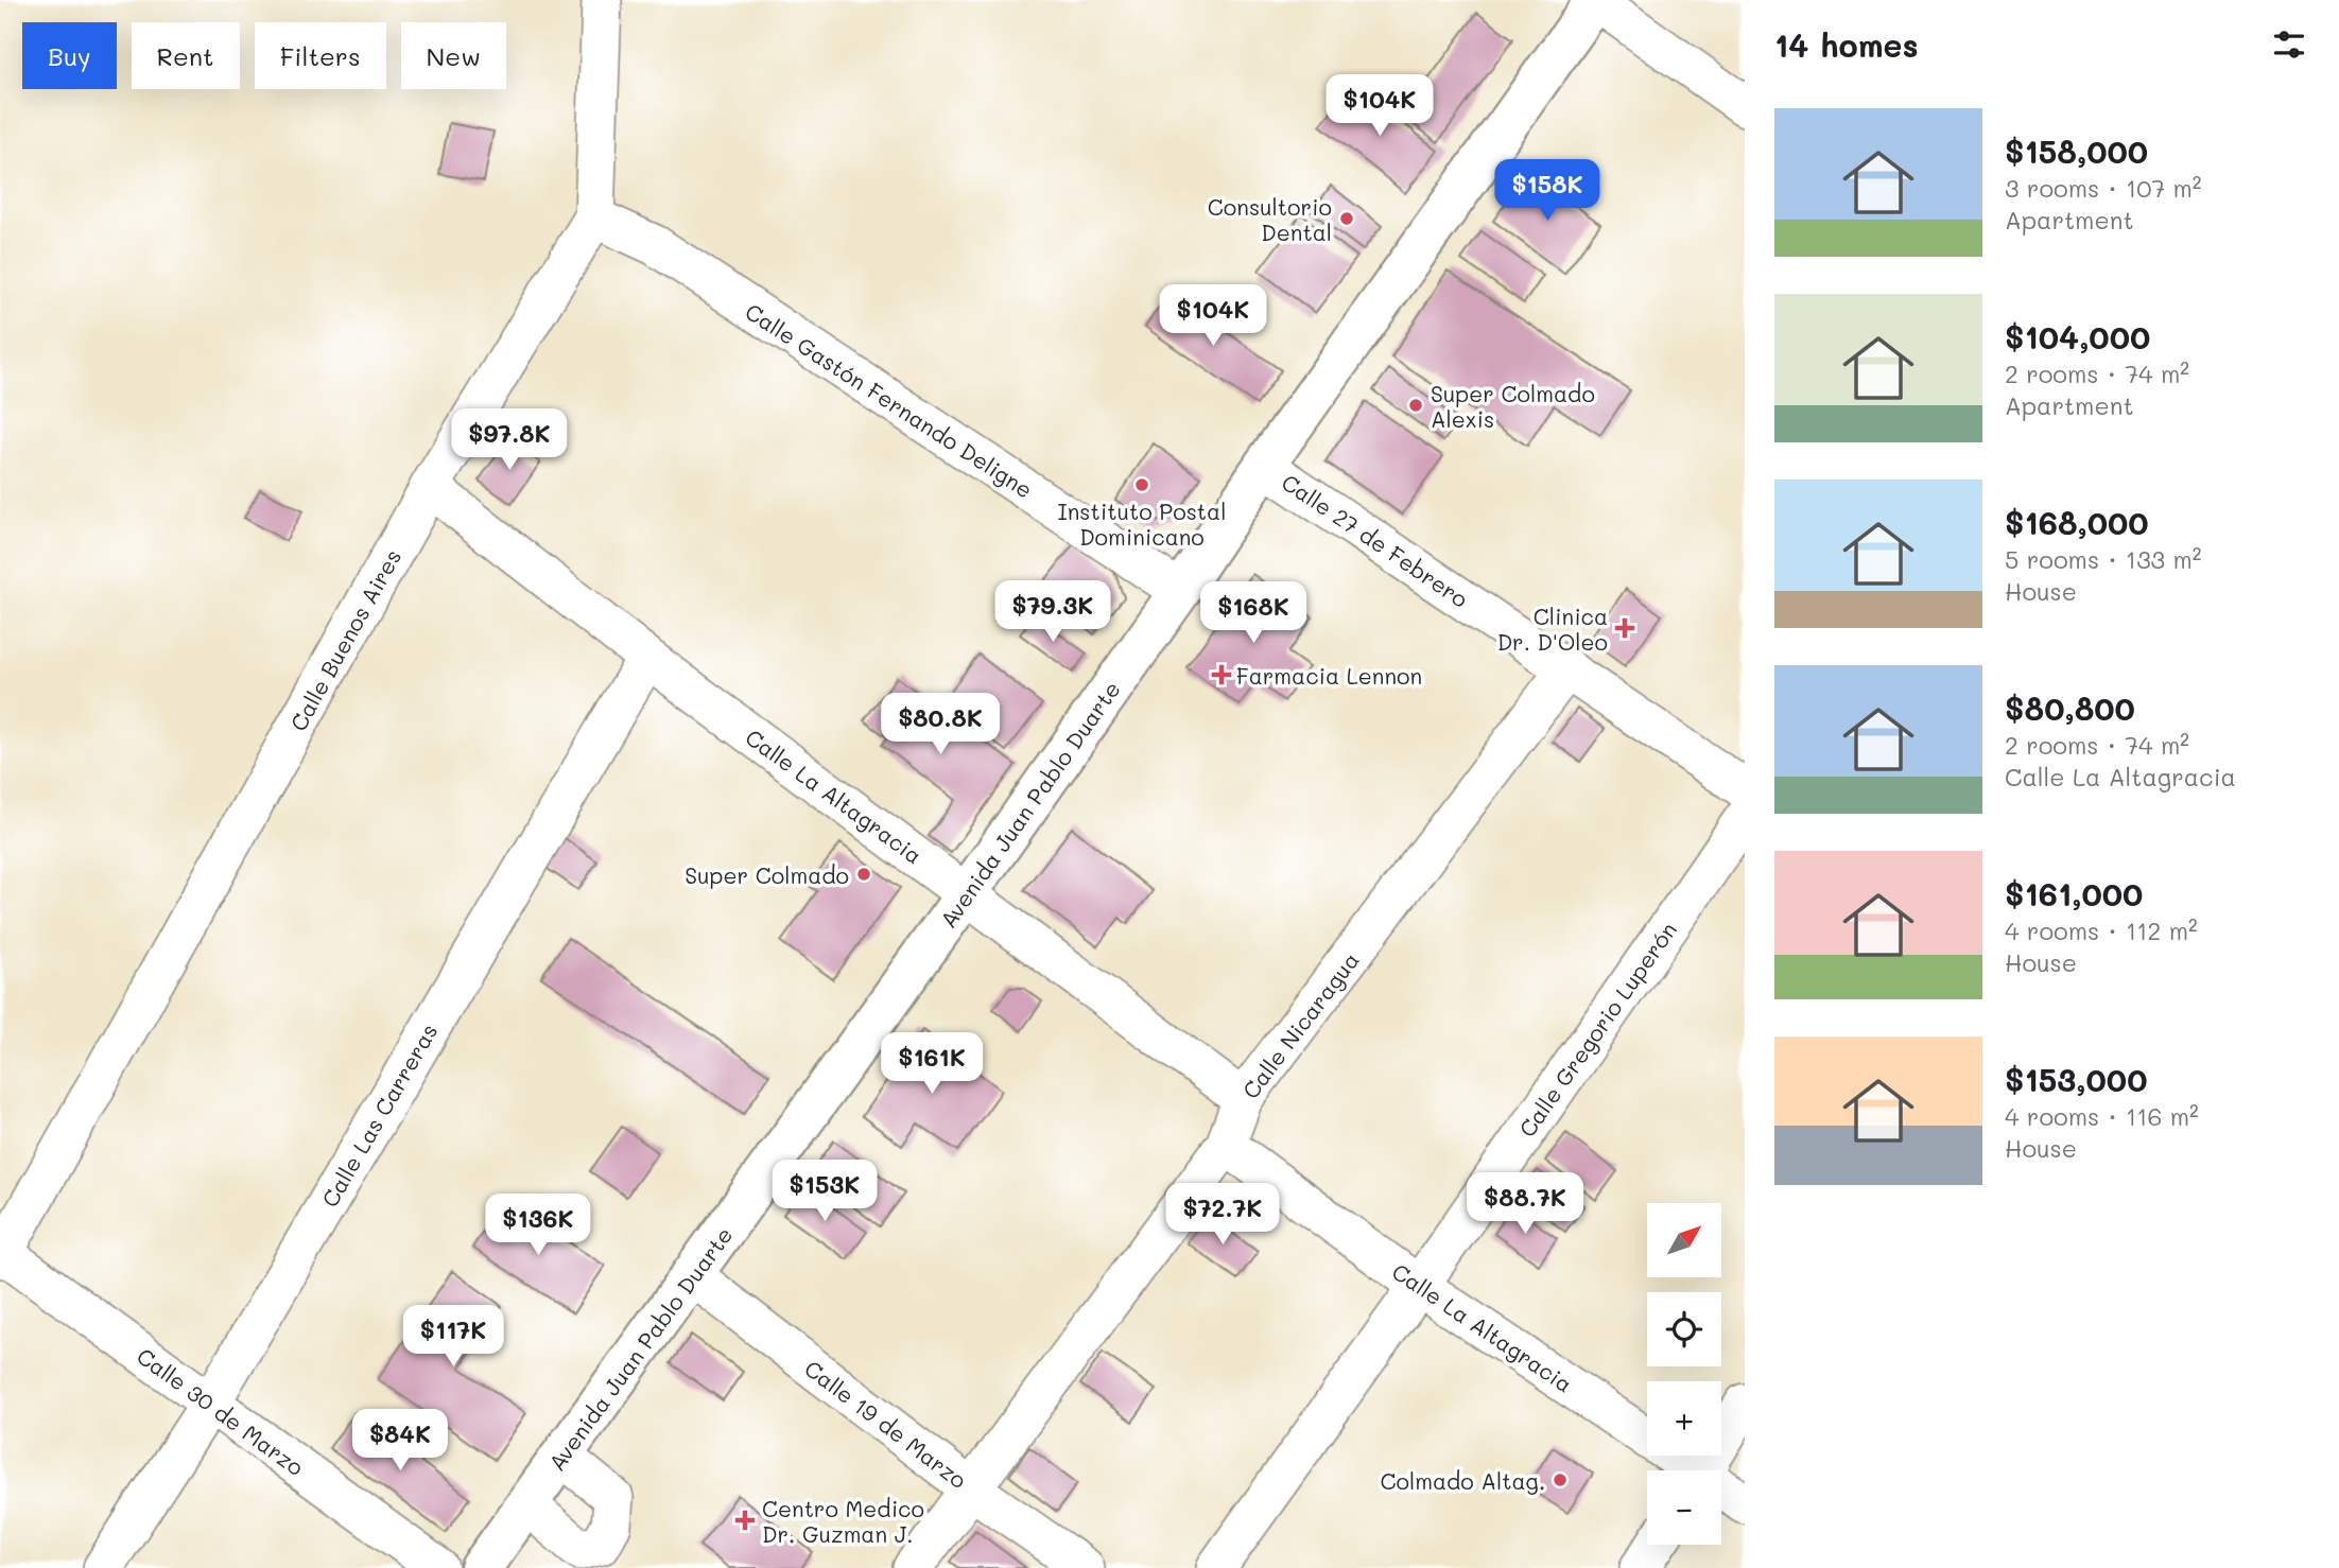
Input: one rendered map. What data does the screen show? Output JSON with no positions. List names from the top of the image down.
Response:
{
  "streets": {
    "main road": ["Avenida Juan Pablo Duarte"],
    "street": [
      "Calle Gastón Fernando Deligne",
      "Calle 27 de Febrero",
      "Calle Buenos Aires",
      "Calle La Altagracia",
      "Calle Nicaragua",
      "Calle Gregorio Luperón",
      "Calle Las Carreras",
      "Calle 30 de Marzo",
      "Calle 19 de Marzo"
    ]
  },
  "crossings": [
    ["Calle Gastón Fernando Deligne", "Calle Buenos Aires"],
    ["Calle Gastón Fernando Deligne", "Avenida Juan Pablo Duarte"],
    ["Calle 27 de Febrero", "Avenida Juan Pablo Duarte"],
    ["Calle 27 de Febrero", "Calle Nicaragua"],
    ["Calle Buenos Aires", "Calle La Altagracia"],
    ["Calle Buenos Aires", "Calle 30 de Marzo"],
    ["Calle La Altagracia", "Avenida Juan Pablo Duarte"],
    ["Calle La Altagracia", "Calle Nicaragua"],
    ["Calle La Altagracia", "Calle Gregorio Luperón"],
    ["Calle La Altagracia", "Calle Las Carreras"],
    ["Avenida Juan Pablo Duarte", "Calle 19 de Marzo"],
    ["Calle Nicaragua", "Calle 19 de Marzo"],
    ["Calle Las Carreras", "Calle 30 de Marzo"]
  ],
  "places": {
    "other": [
      "Consultorio Dental",
      "Super Colmado Alexis",
      "Instituto Postal Dominicano",
      "Super Colmado",
      "Colmado Altag."
    ],
    "health": ["Clinica Dr. D'Oleo", "Farmacia Lennon", "Centro Medico Dr. Guzman J."]
  },
  "north": "top right",
  "page": {
    "heading": "14 homes",
    "chip": [
      "Buy",
      "Rent",
      "Filters",
      "New"
    ],
    "price": [
      "$104K",
      "$158K",
      "$104K",
      "$97.8K",
      "$79.3K",
      "$168K",
      "$80.8K",
      "$161K",
      "$153K",
      "$88.7K",
      "$72.7K",
      "$136K",
      "$117K",
      "$84K"
    ],
    "list": [
      {
        "name": "$158,000",
        "note": "3 rooms · 107 m² · Apartment"
      },
      {
        "name": "$104,000",
        "note": "2 rooms · 74 m² · Apartment"
      },
      {
        "name": "$168,000",
        "note": "5 rooms · 133 m² · House"
      },
      {
        "name": "$80,800",
        "note": "2 rooms · 74 m² · Calle La Altagracia"
      },
      {
        "name": "$161,000",
        "note": "4 rooms · 112 m² · House"
      },
      {
        "name": "$153,000",
        "note": "4 rooms · 116 m² · House"
      }
    ],
    "map_buttons": ["+", "−"]
  }
}
